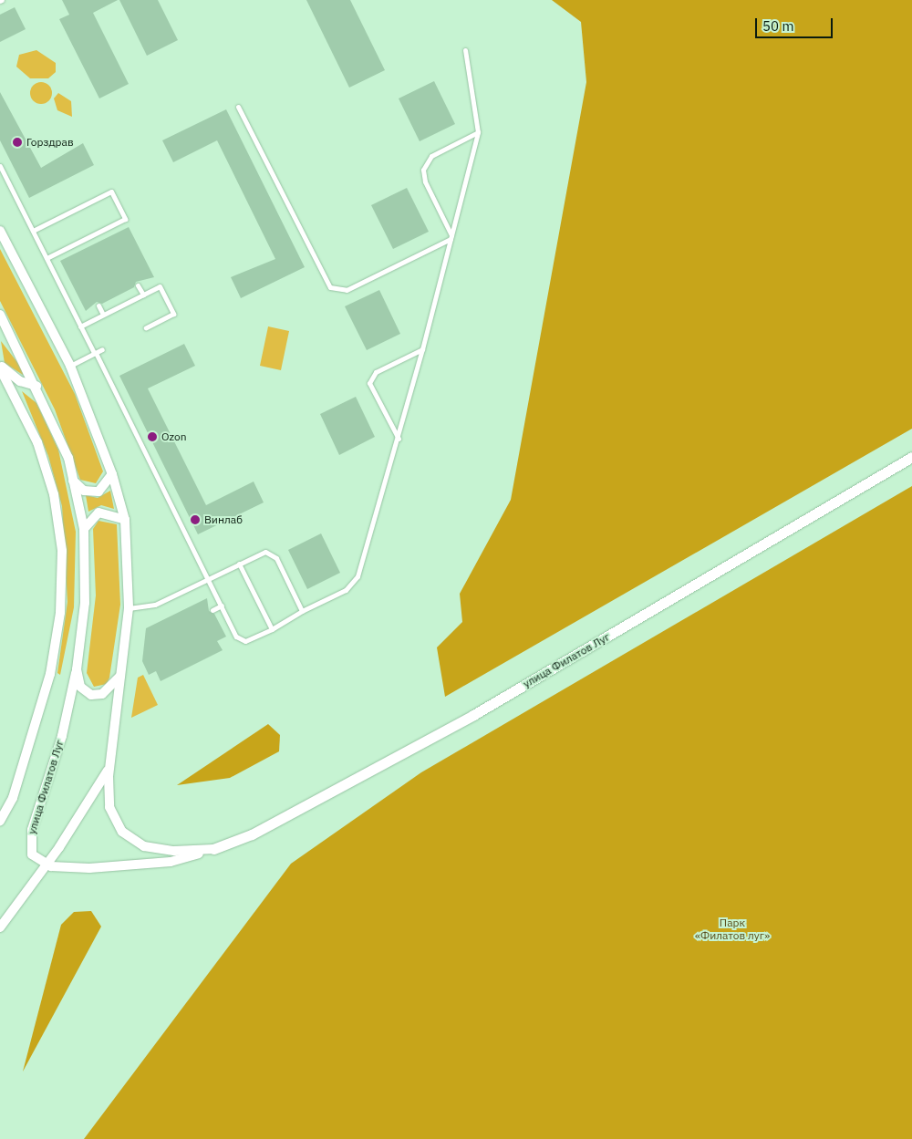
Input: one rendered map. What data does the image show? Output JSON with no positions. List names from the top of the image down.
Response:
{
  "streets": {
    "street": ["улица Филатов Луг"]
  },
  "parks": ["Парк «Филатов луг»"],
  "places": ["Горздрав", "Ozon", "Винлаб"],
  "scale_bar": "50 m"
}
